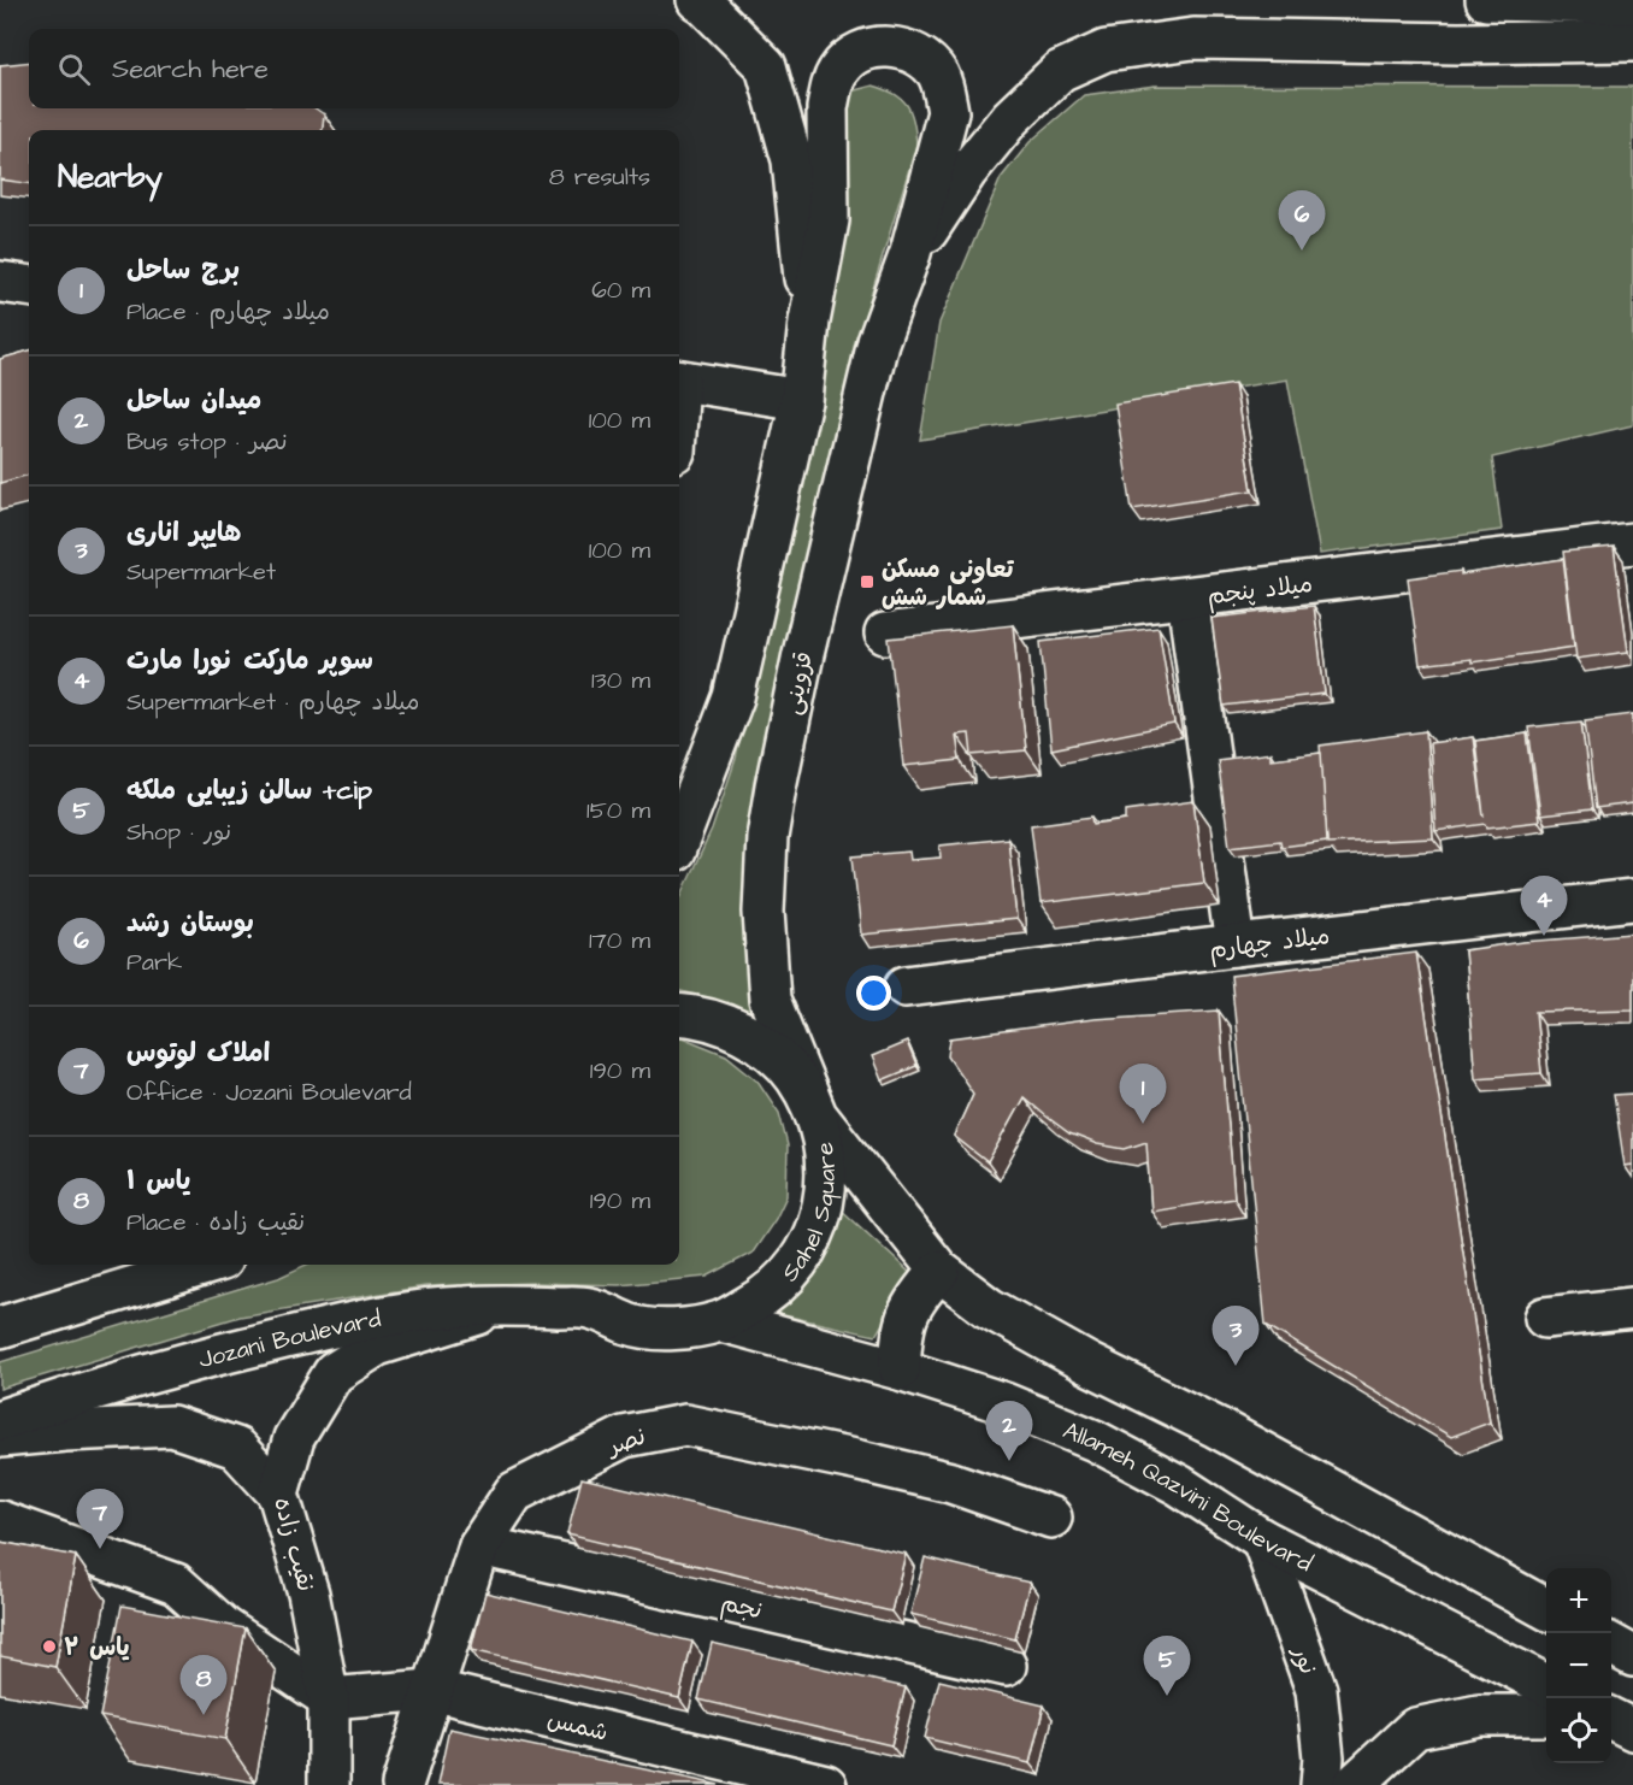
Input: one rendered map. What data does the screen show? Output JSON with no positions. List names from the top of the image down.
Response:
{
  "streets": {
    "main road": [
      "میلاد پنجم",
      "قزوینی",
      "میلاد چهارم",
      "Sahel Square",
      "Jozani Boulevard",
      "نصر",
      "Allameh Qazvini Boulevard",
      "نقیب زاده",
      "نجم",
      "نور",
      "شمس"
    ]
  },
  "crossings": [
    ["قزوینی", "Sahel Square"],
    ["Sahel Square", "Jozani Boulevard"],
    ["Sahel Square", "Allameh Qazvini Boulevard"],
    ["Jozani Boulevard", "نقیب زاده"],
    ["نصر", "نجم"],
    ["نصر", "شمس"],
    ["Allameh Qazvini Boulevard", "نور"],
    ["نقیب زاده", "شمس"]
  ],
  "places": {
    "transit": ["تعاونی مسکن شمار شش"],
    "other": ["یاس ۲"]
  },
  "page": {
    "search": "Search here",
    "heading": ["Nearby", "8 results"],
    "pins": [
      "6",
      "4",
      "1",
      "3",
      "2",
      "7",
      "5",
      "8"
    ],
    "list": [
      {
        "mark": "1",
        "name": "برج ساحل",
        "note": "Place · میلاد چهارم",
        "value": "60 m"
      },
      {
        "mark": "2",
        "name": "میدان ساحل",
        "note": "Bus stop · نصر",
        "value": "100 m"
      },
      {
        "mark": "3",
        "name": "هايپر اناری",
        "note": "Supermarket",
        "value": "100 m"
      },
      {
        "mark": "4",
        "name": "سوپر مارکت نورا مارت",
        "note": "Supermarket · میلاد چهارم",
        "value": "130 m"
      },
      {
        "mark": "5",
        "name": "سالن زیبایی ملکه +cip",
        "note": "Shop · نور",
        "value": "150 m"
      },
      {
        "mark": "6",
        "name": "بوستان رشد",
        "note": "Park",
        "value": "170 m"
      },
      {
        "mark": "7",
        "name": "املاک لوتوس",
        "note": "Office · Jozani Boulevard",
        "value": "190 m"
      },
      {
        "mark": "8",
        "name": "یاس ۱",
        "note": "Place · نقیب زاده",
        "value": "190 m"
      }
    ],
    "map_buttons": ["+", "−"]
  }
}
